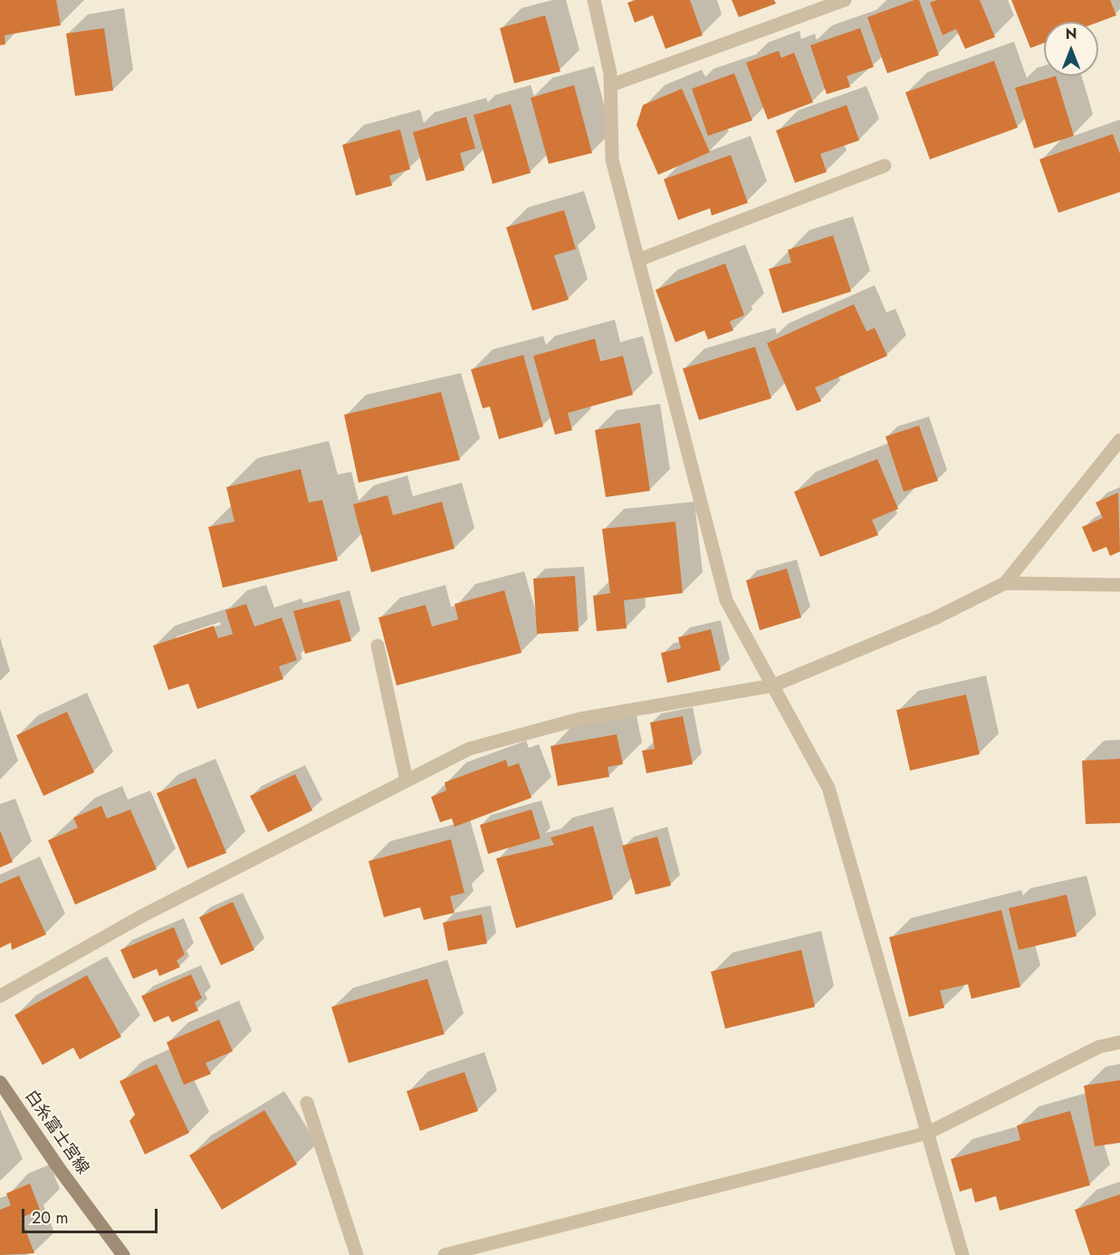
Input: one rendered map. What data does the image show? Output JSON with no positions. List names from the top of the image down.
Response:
{
  "streets": {
    "main road": ["白糸富士宮線"]
  },
  "scale_bar": "20 m",
  "north": "top"
}
